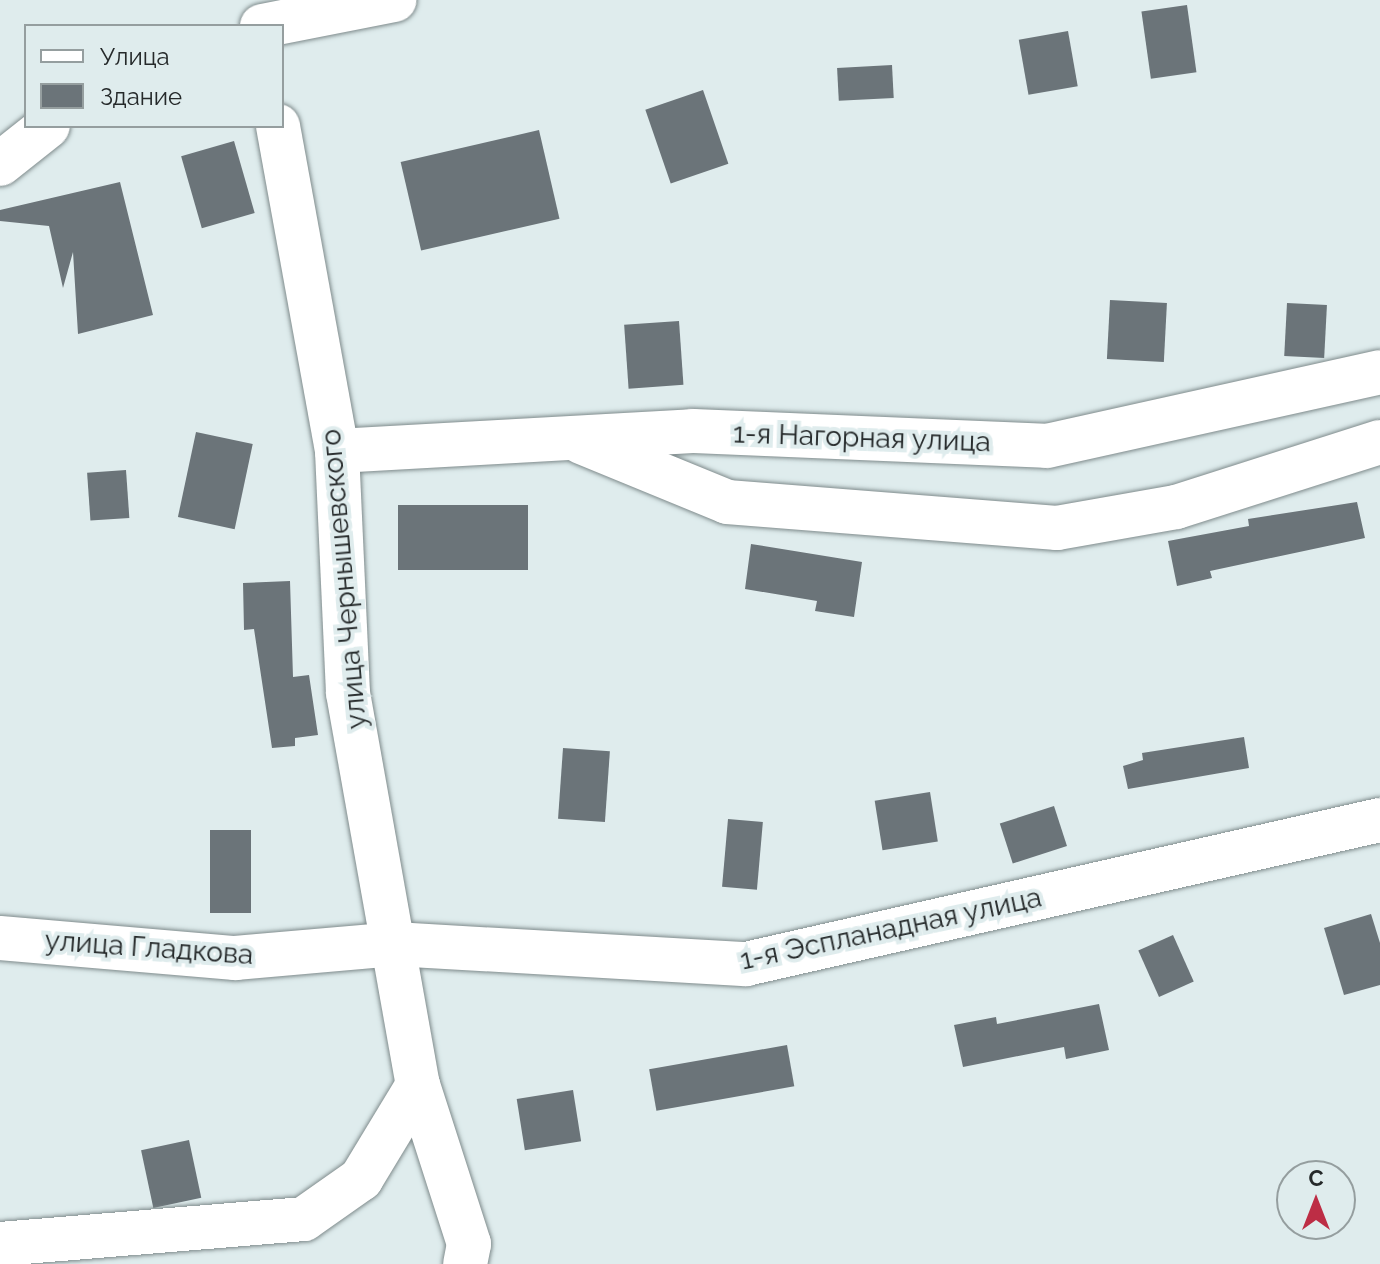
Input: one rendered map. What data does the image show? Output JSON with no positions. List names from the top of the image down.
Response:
{
  "streets": {
    "street": [
      "1-я Нагорная улица",
      "улица Чернышевского",
      "1-я Эспланадная улица",
      "улица Гладкова"
    ]
  },
  "crossings": [
    ["1-я Нагорная улица", "улица Чернышевского"],
    ["улица Чернышевского", "1-я Эспланадная улица"],
    ["улица Чернышевского", "улица Гладкова"],
    ["1-я Эспланадная улица", "улица Гладкова"]
  ],
  "legend": ["Улица", "Здание"],
  "north": "top"
}
